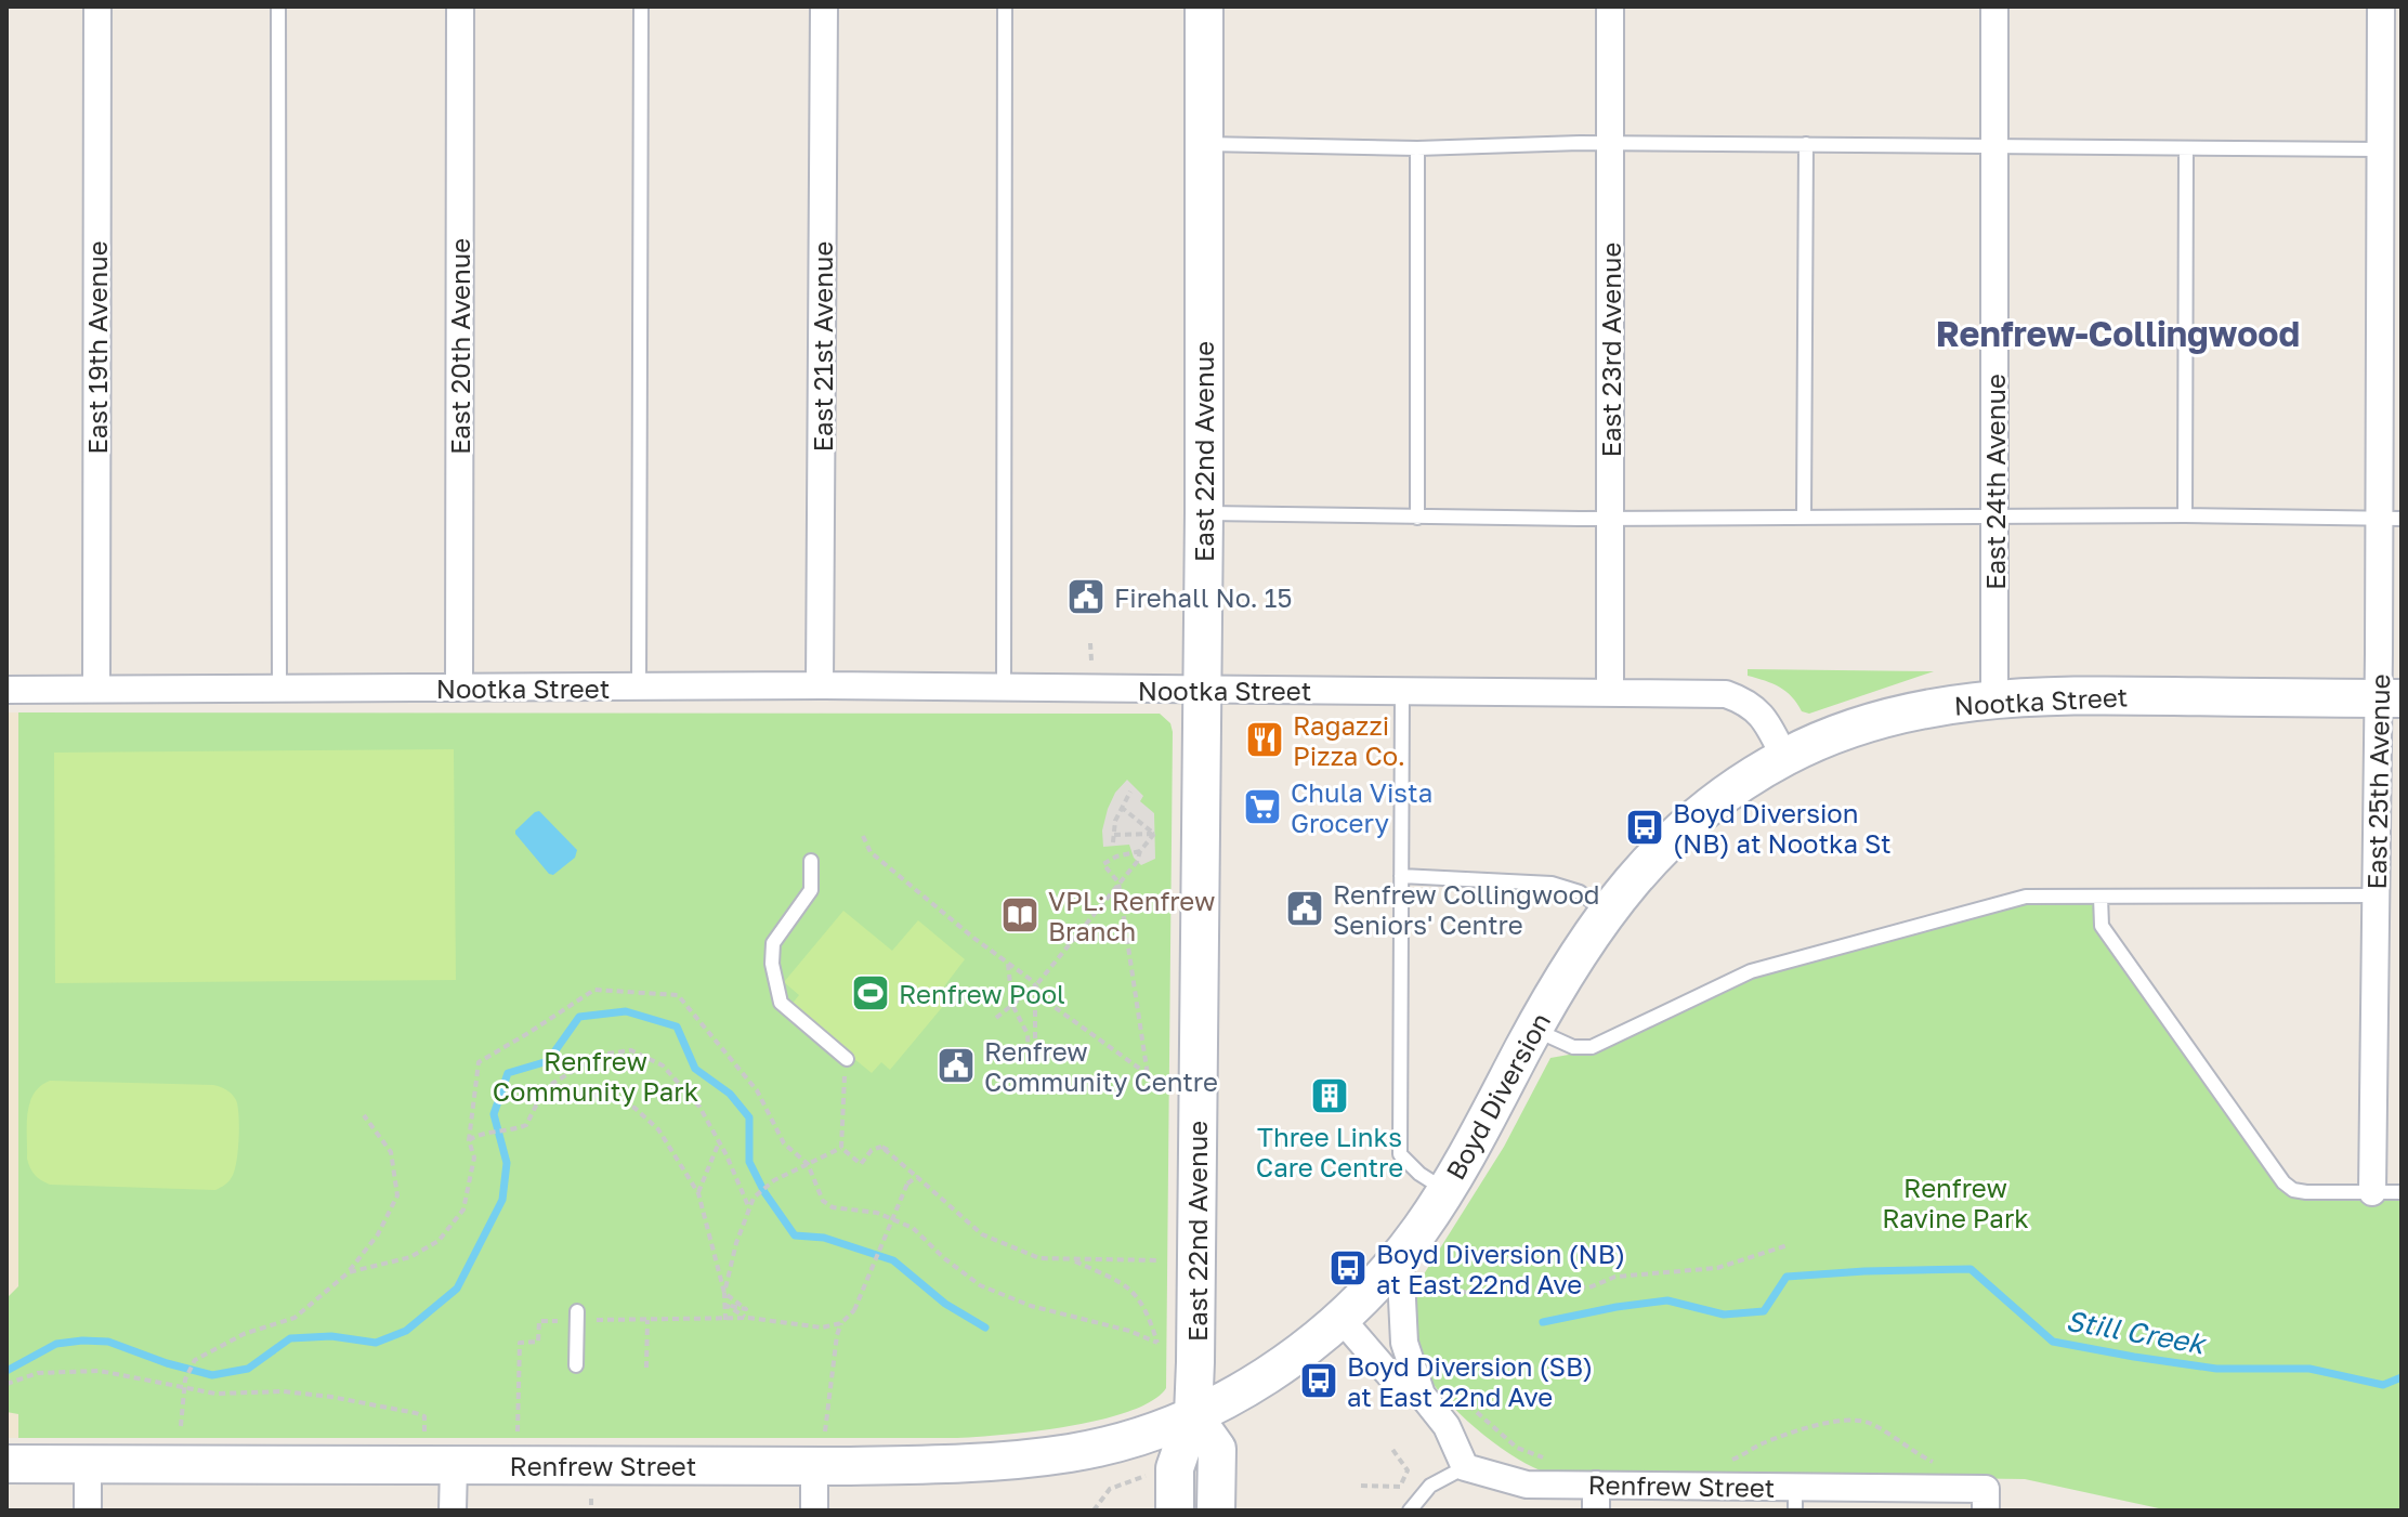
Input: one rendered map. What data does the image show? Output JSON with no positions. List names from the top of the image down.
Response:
{
  "streets": {
    "street": [
      "East 20th Avenue",
      "East 21st Avenue",
      "East 19th Avenue",
      "East 23rd Avenue",
      "East 22nd Avenue",
      "East 24th Avenue",
      "Nootka Street",
      "East 25th Avenue",
      "Boyd Diversion",
      "Renfrew Street"
    ]
  },
  "crossings": [
    ["East 20th Avenue", "Nootka Street"],
    ["East 21st Avenue", "Nootka Street"],
    ["East 19th Avenue", "Nootka Street"],
    ["East 23rd Avenue", "Nootka Street"],
    ["East 22nd Avenue", "Nootka Street"],
    ["East 22nd Avenue", "Boyd Diversion"],
    ["East 22nd Avenue", "Renfrew Street"],
    ["East 24th Avenue", "Nootka Street"],
    ["Nootka Street", "East 25th Avenue"],
    ["Nootka Street", "Boyd Diversion"],
    ["Boyd Diversion", "Renfrew Street"]
  ],
  "districts": ["Renfrew-Collingwood"],
  "water": ["Still Creek"],
  "parks": ["Renfrew Community Park", "Renfrew Ravine Park"],
  "places": {
    "public building": ["Firehall No. 15", "Renfrew Collingwood Seniors' Centre", "Renfrew Community Centre"],
    "restaurant": ["Ragazzi Pizza Co."],
    "supermarket": ["Chula Vista Grocery"],
    "bus stop": ["Boyd Diversion (NB) at Nootka St", "Boyd Diversion (NB) at East 22nd Ave", "Boyd Diversion (SB) at East 22nd Ave"],
    "library": ["VPL: Renfrew Branch"],
    "sports": ["Renfrew Pool"],
    "building": ["Three Links Care Centre"]
  }
}
